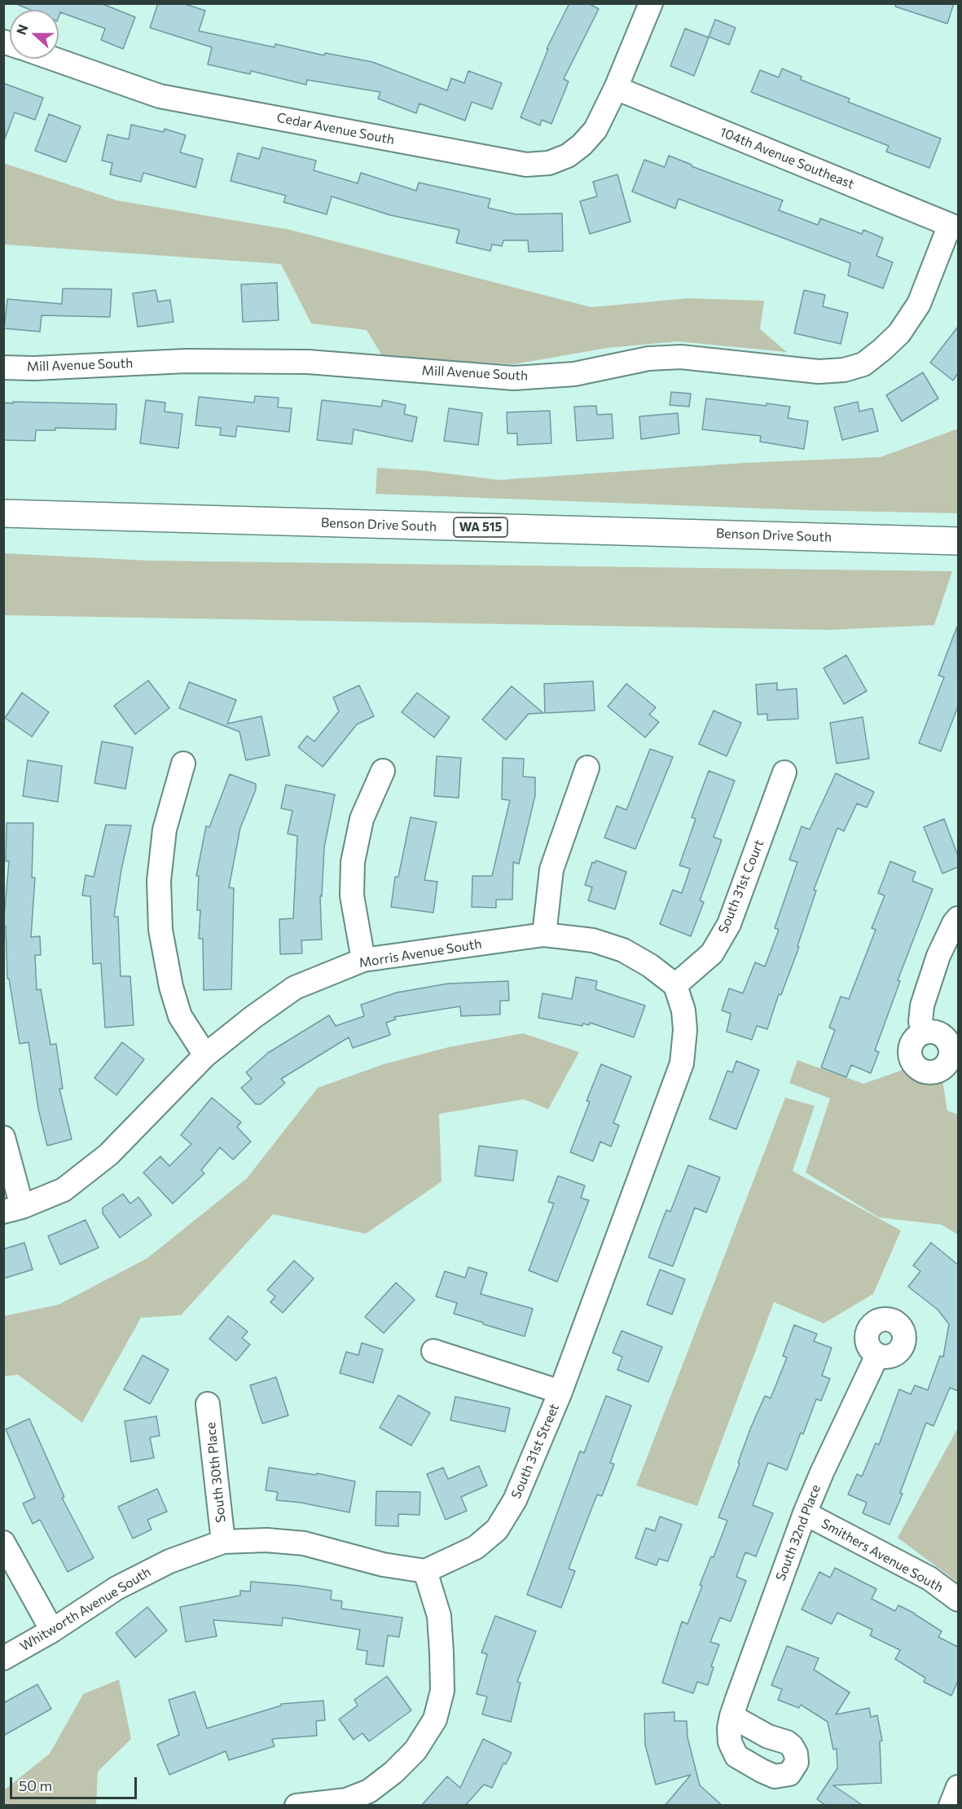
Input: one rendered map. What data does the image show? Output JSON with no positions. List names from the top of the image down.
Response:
{
  "streets": {
    "main road": ["Benson Drive South", "WA 515"],
    "street": [
      "Cedar Avenue South",
      "104th Avenue Southeast",
      "Mill Avenue South",
      "South 31st Court",
      "Morris Avenue South",
      "South 31st Street",
      "South 30th Place",
      "South 32nd Place",
      "Smithers Avenue South",
      "Whitworth Avenue South"
    ]
  },
  "crossings": [
    ["Cedar Avenue South", "104th Avenue Southeast"],
    ["104th Avenue Southeast", "Mill Avenue South"],
    ["South 31st Court", "Morris Avenue South"],
    ["South 31st Court", "South 31st Street"],
    ["Morris Avenue South", "South 31st Street"],
    ["South 31st Street", "Whitworth Avenue South"],
    ["South 30th Place", "Whitworth Avenue South"],
    ["South 32nd Place", "Smithers Avenue South"]
  ],
  "scale_bar": "50 m",
  "north": "left"
}
